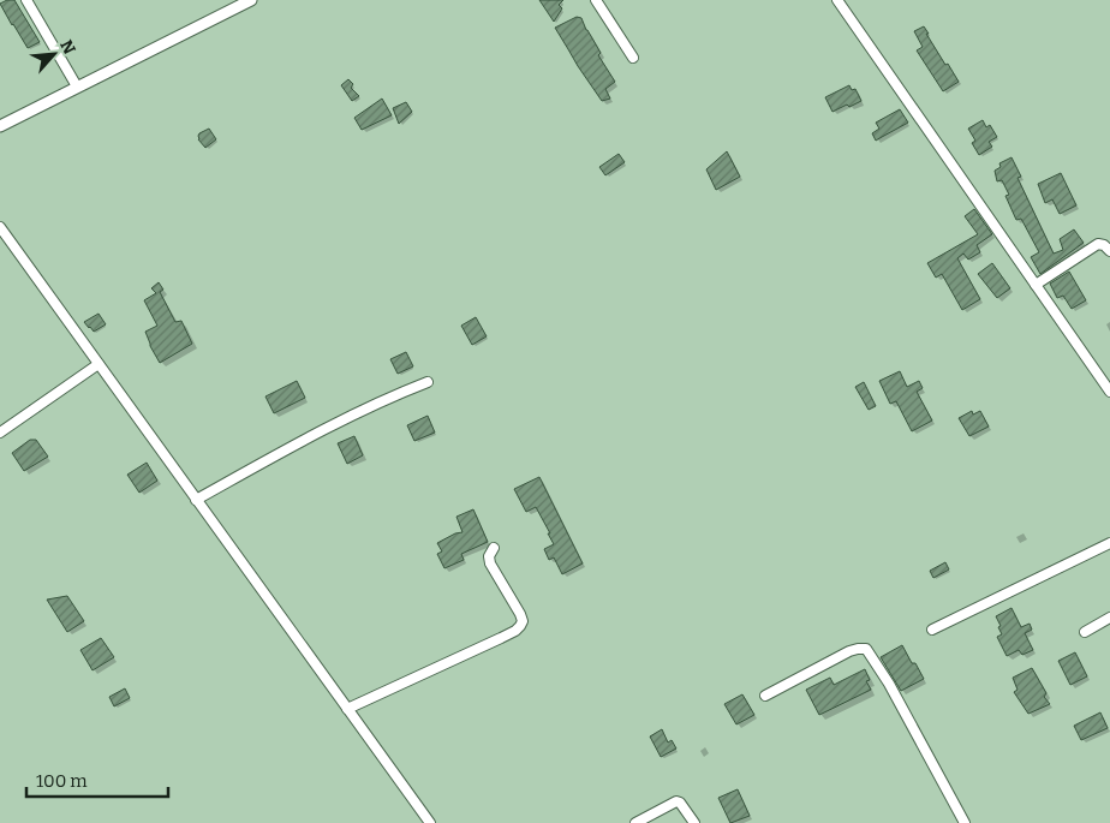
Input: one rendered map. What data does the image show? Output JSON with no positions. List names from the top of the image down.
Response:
{
  "scale_bar": "100 m",
  "north": "top right"
}
